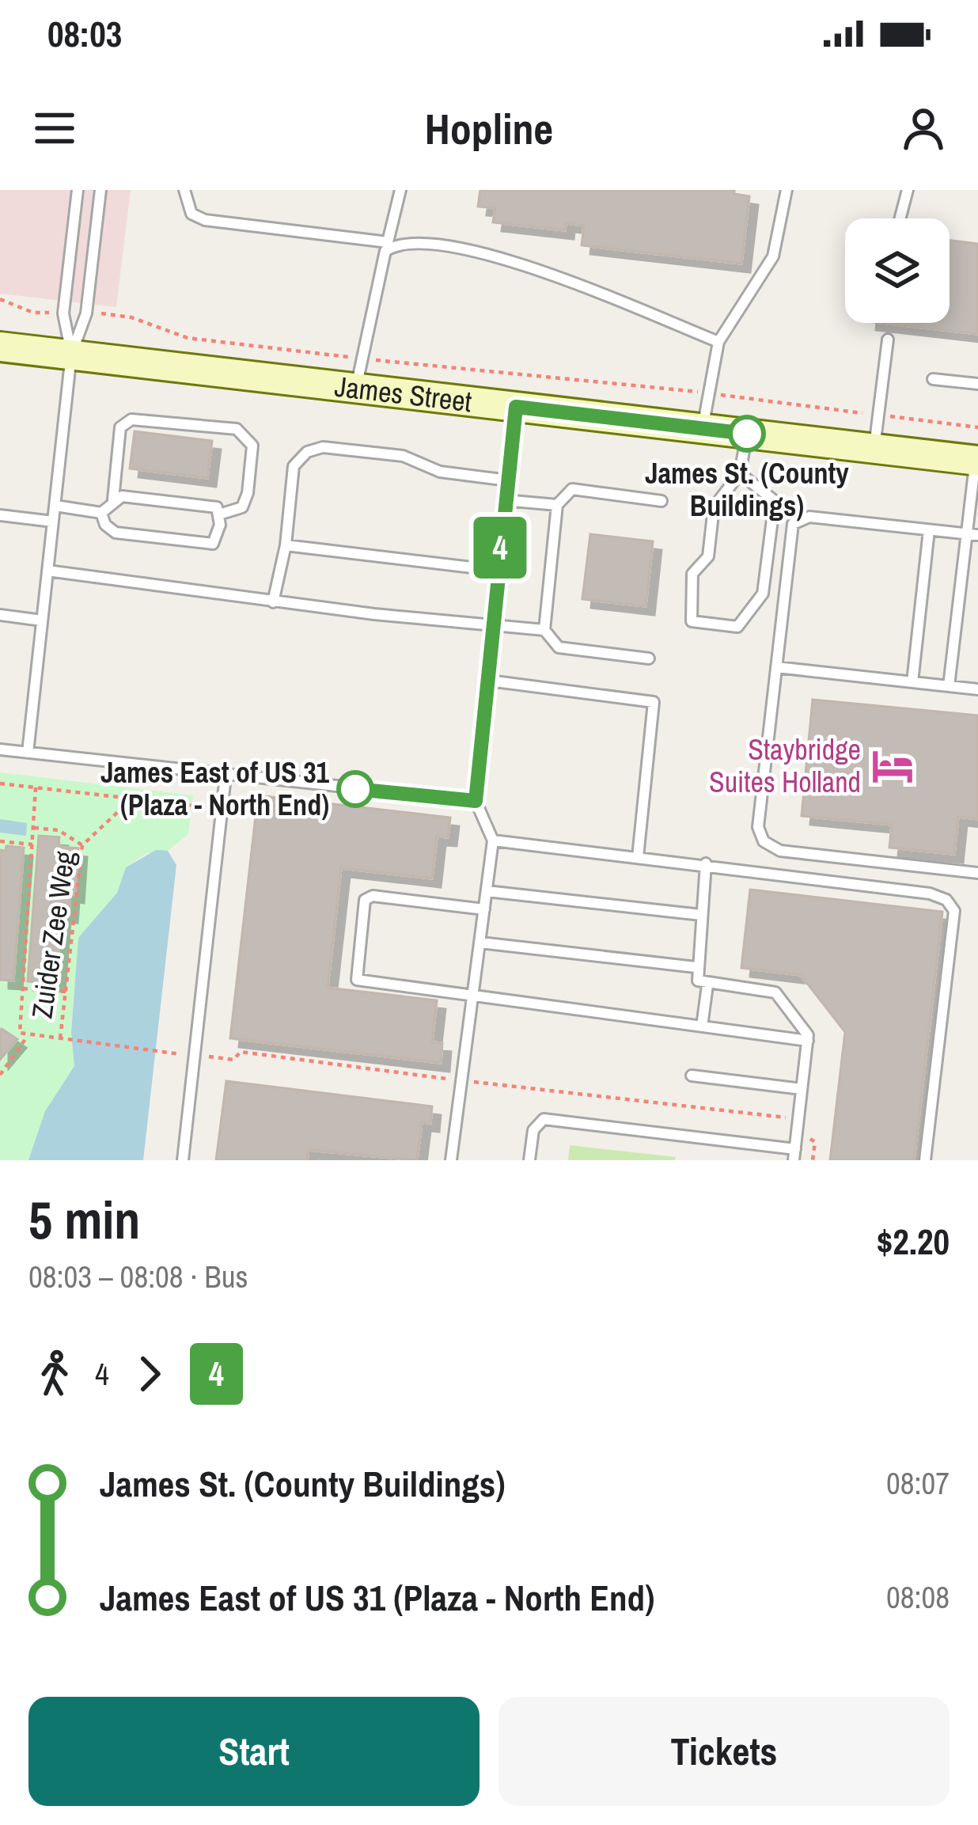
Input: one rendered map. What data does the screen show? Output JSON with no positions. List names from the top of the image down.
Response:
{
  "streets": {
    "street": ["James Street"],
    "path": ["Zuider Zee Weg"]
  },
  "places": {
    "other": ["James St. (County Buildings)", "James East of US 31 (Plaza - North End)"],
    "hotel": ["Staybridge Suites Holland"]
  },
  "lines": ["bus line 4"],
  "page": {
    "status": "08:03",
    "header": "Hopline",
    "on_map": "4",
    "heading": ["5 min", "08:03 – 08:08 · Bus", "$2.20"],
    "legs": ["4", "4"],
    "list": [
      {
        "name": "James St. (County Buildings)",
        "value": "08:07"
      },
      {
        "name": "James East of US 31 (Plaza - North End)",
        "value": "08:08"
      }
    ],
    "buttons": ["Start", "Tickets"]
  }
}
